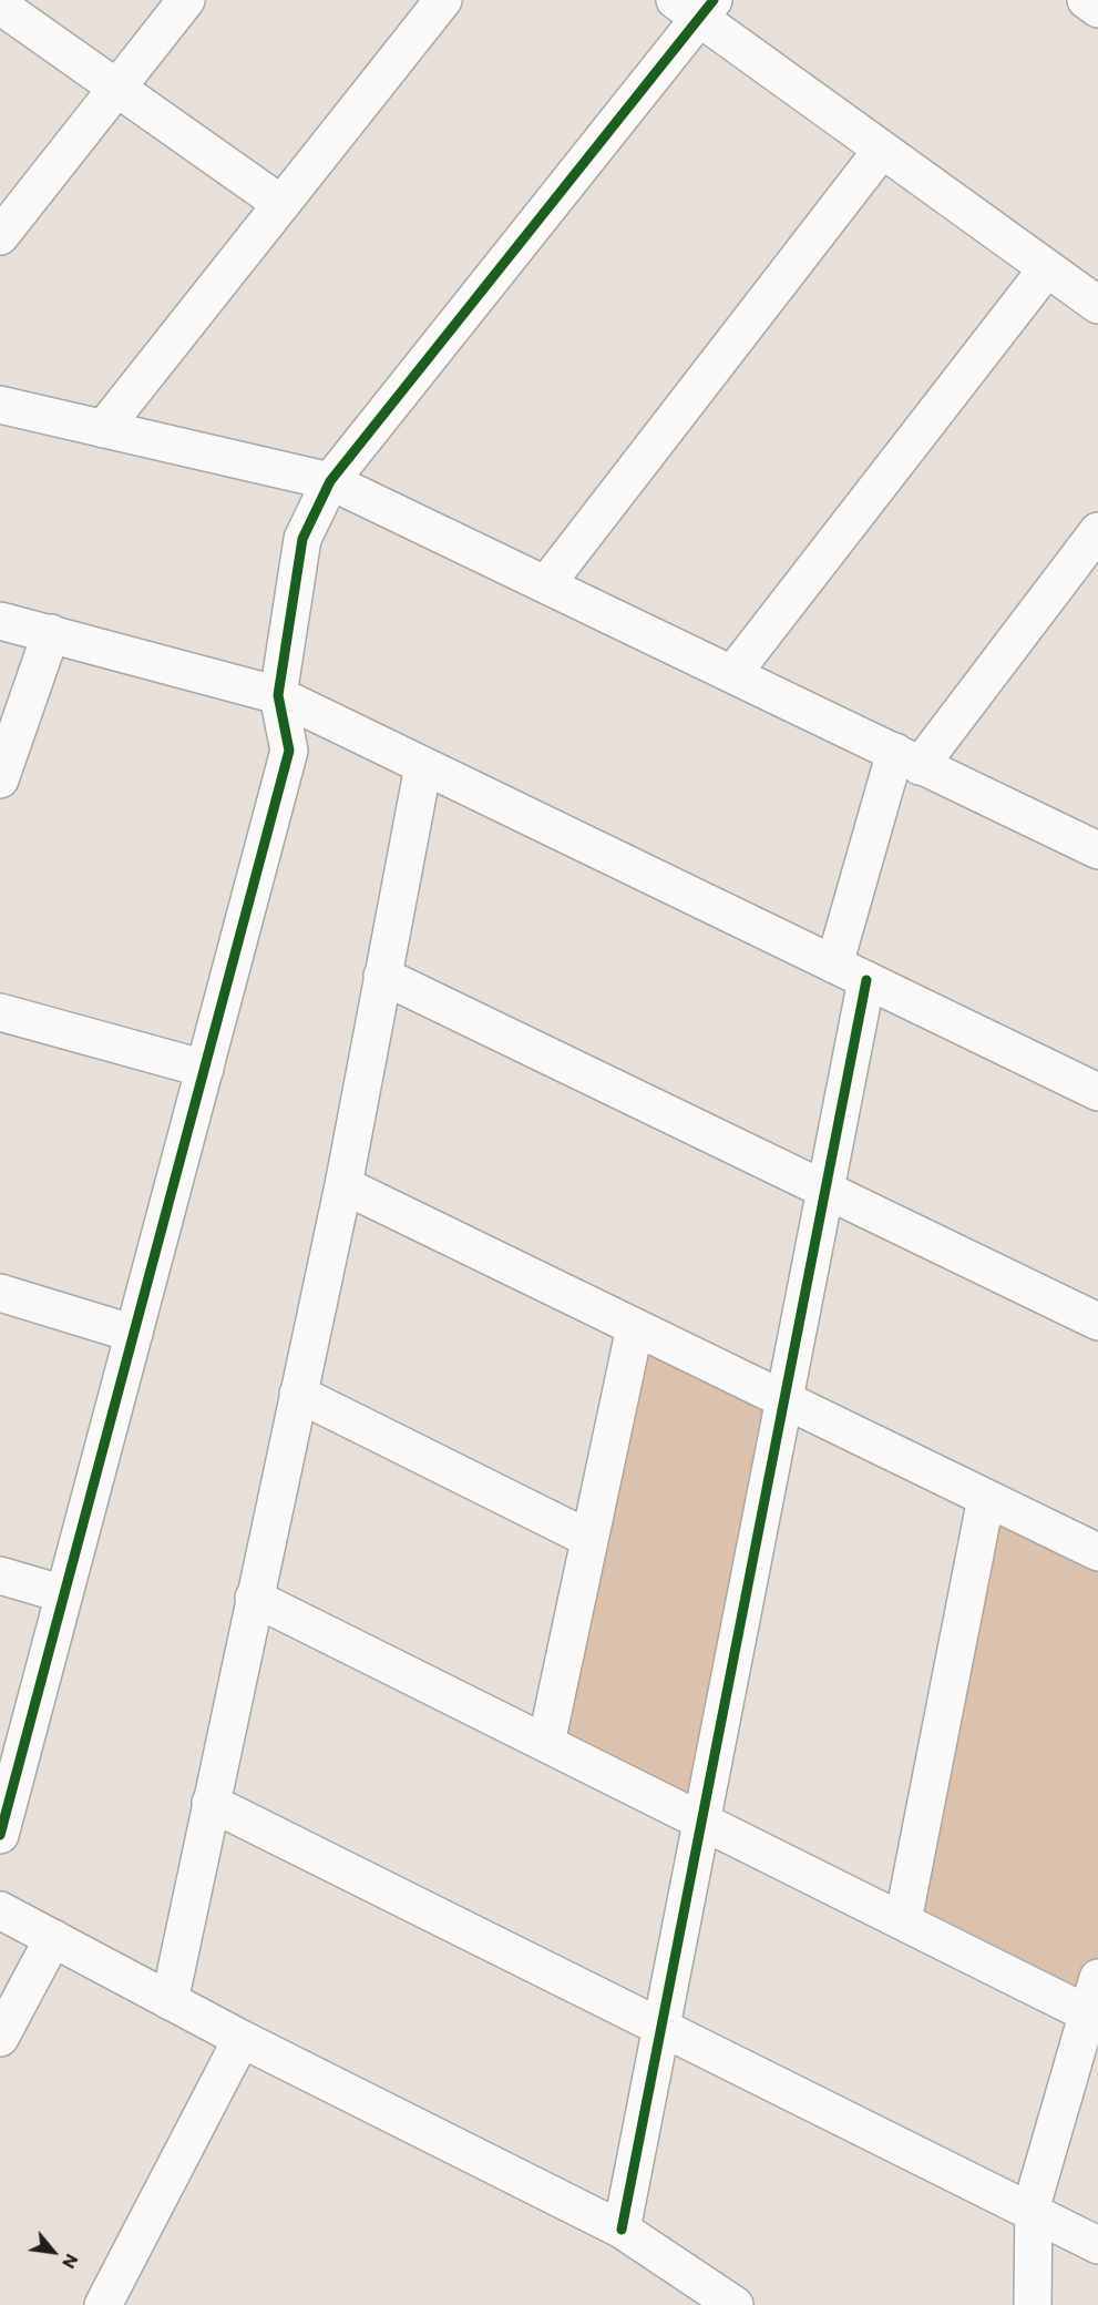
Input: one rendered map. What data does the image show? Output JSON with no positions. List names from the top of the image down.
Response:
{
  "north": "bottom right"
}
